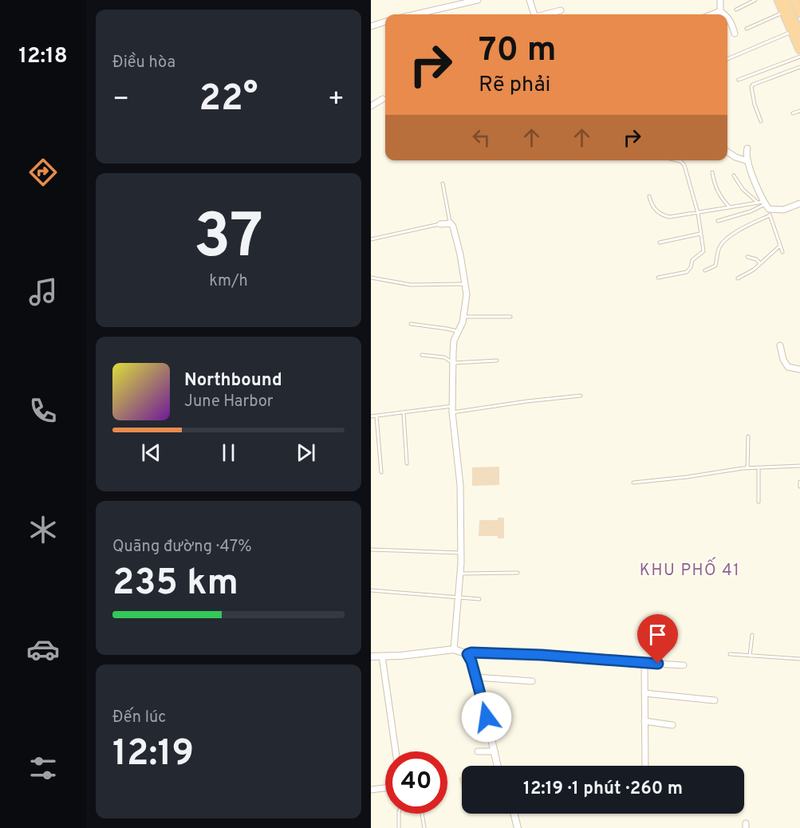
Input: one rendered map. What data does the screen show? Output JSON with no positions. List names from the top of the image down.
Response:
{
  "districts": ["KHU PHỐ 41"],
  "page": {
    "tabs": "12:18",
    "tile": [
      "Điều hòa",
      ["37", "km/h"],
      ["Quãng đường · 47%", "235 km"],
      ["Đến lúc", "12:19"]
    ],
    "turn": ["70 m", "Rẽ phải"],
    "heat": ["−", "22°", "+"],
    "song": ["Northbound", "June Harbor"],
    "limit": "40",
    "trip": "12:19 · 1 phút · 260 m"
  }
}
